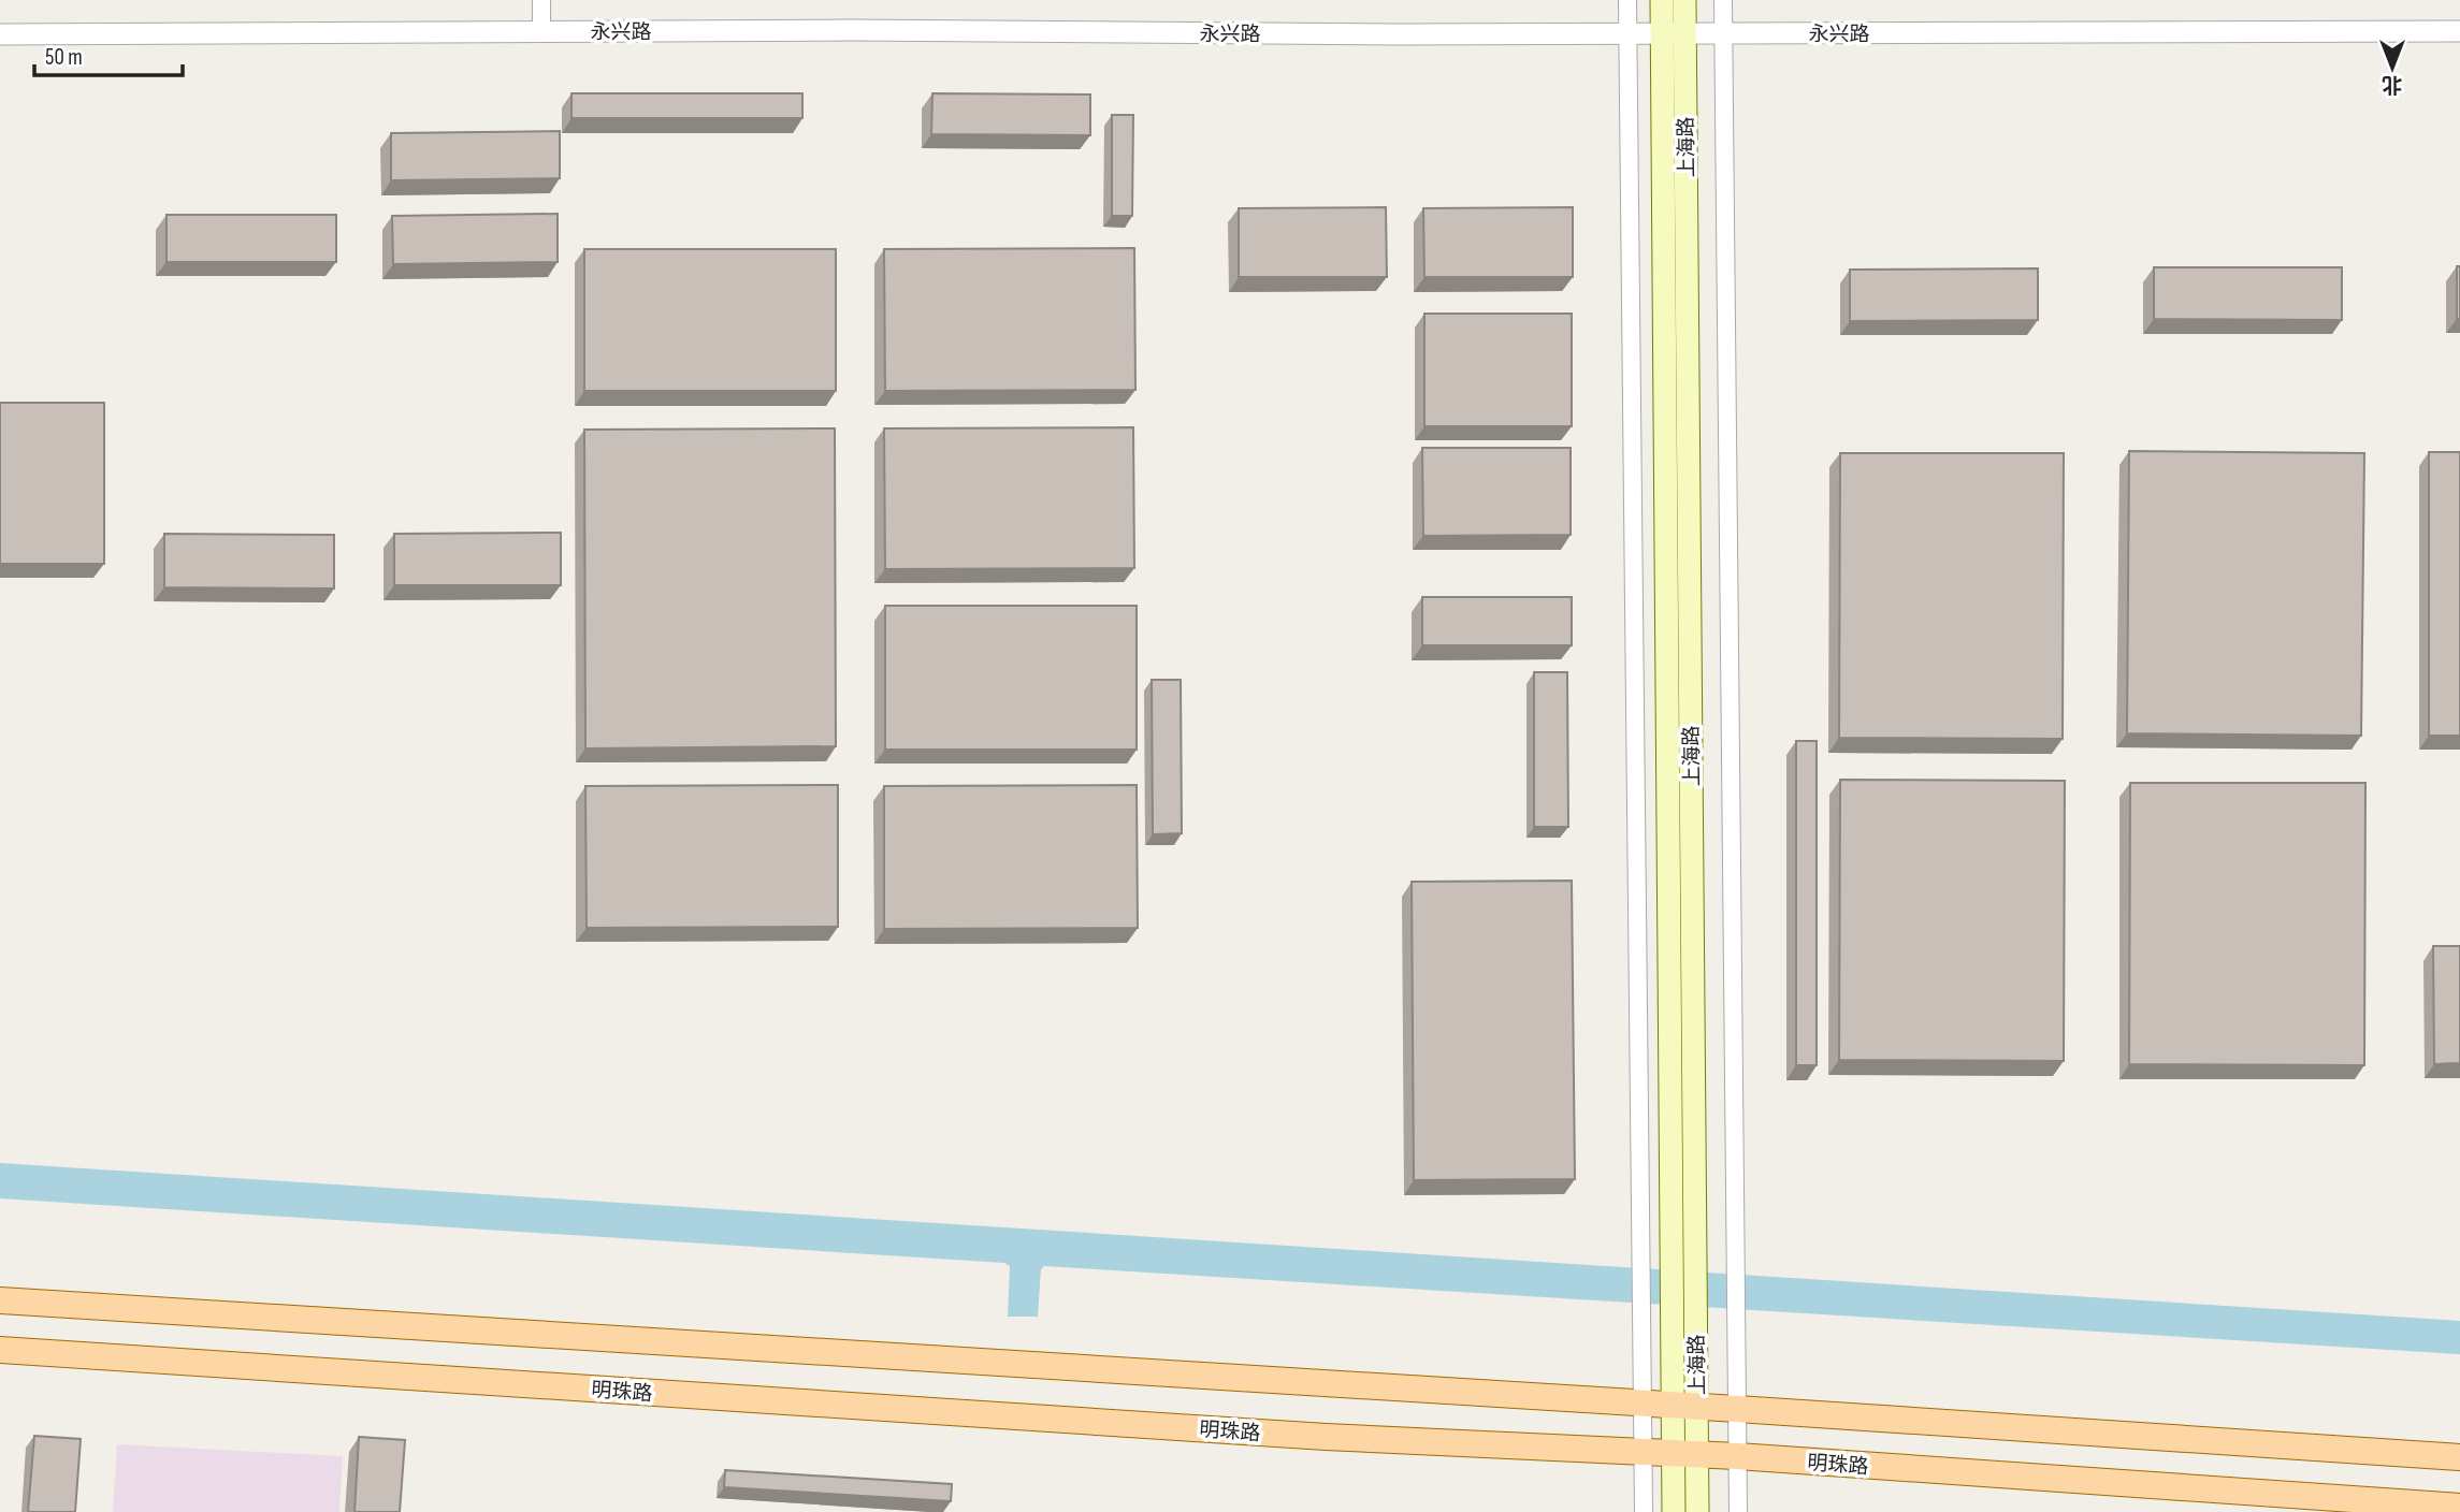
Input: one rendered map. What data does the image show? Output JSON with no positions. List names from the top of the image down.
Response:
{
  "streets": {
    "main road": ["上海路", "明珠路"],
    "street": ["永兴路"]
  },
  "crossings": [
    ["永兴路", "上海路"],
    ["上海路", "明珠路"]
  ],
  "scale_bar": "50 m",
  "north": "bottom"
}
